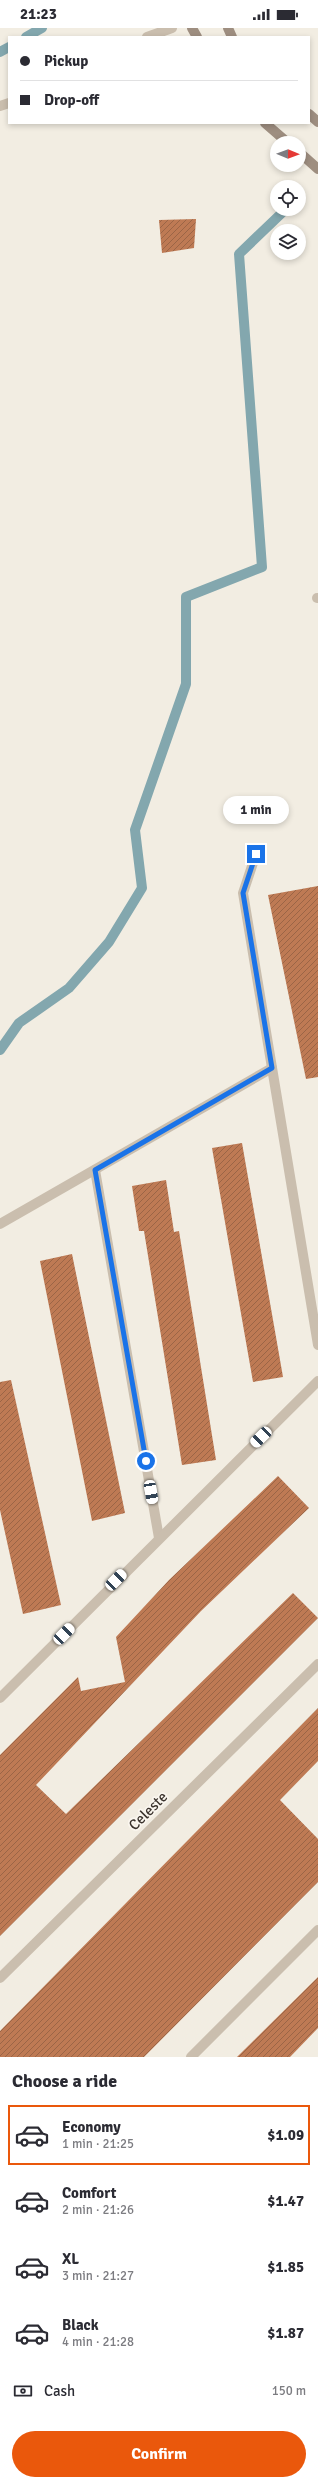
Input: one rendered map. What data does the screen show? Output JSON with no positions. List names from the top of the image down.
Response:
{
  "streets": {
    "street": ["Celeste"]
  },
  "north": "right",
  "page": {
    "status": "21:23",
    "banner": ["Pickup", "Drop-off"],
    "bubble": "1 min",
    "heading": "Choose a ride",
    "list": [
      {
        "name": "Economy",
        "note": "1 min · 21:25",
        "value": "$1.09"
      },
      {
        "name": "Comfort",
        "note": "2 min · 21:26",
        "value": "$1.47"
      },
      {
        "name": "XL",
        "note": "3 min · 21:27",
        "value": "$1.85"
      },
      {
        "name": "Black",
        "note": "4 min · 21:28",
        "value": "$1.87"
      }
    ],
    "pay": ["Cash", "150 m"],
    "buttons": "Confirm"
  }
}
